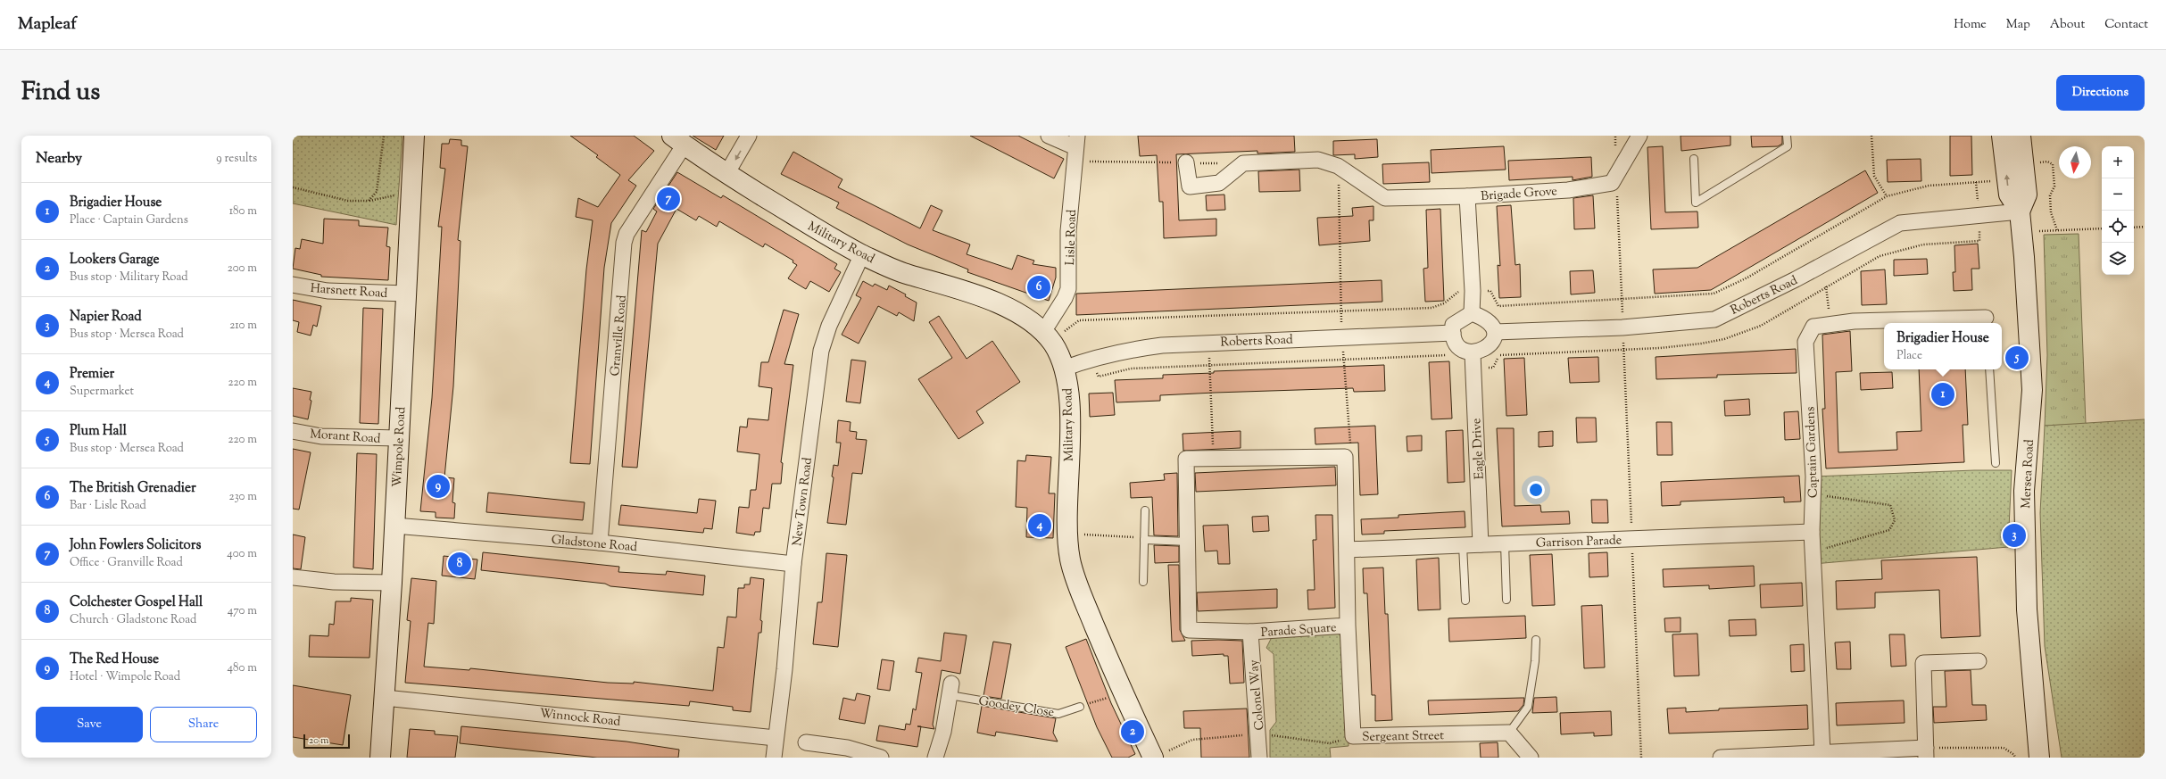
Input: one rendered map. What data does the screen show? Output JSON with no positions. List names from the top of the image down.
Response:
{
  "streets": {
    "street": [
      "Brigade Grove",
      "Lisle Road",
      "Military Road",
      "Harsnett Road",
      "Roberts Road",
      "Granville Road",
      "Morant Road",
      "Wimpole Road",
      "Eagle Drive",
      "Captain Gardens",
      "Mersea Road",
      "New Town Road",
      "Garrison Parade",
      "Gladstone Road",
      "Parade Square",
      "Colonel Way",
      "Goodey Close",
      "Winnock Road",
      "Sergeant Street"
    ]
  },
  "crossings": [
    ["Lisle Road", "Military Road"],
    ["Military Road", "Roberts Road"],
    ["Military Road", "Granville Road"],
    ["Military Road", "New Town Road"],
    ["Harsnett Road", "Wimpole Road"],
    ["Roberts Road", "Eagle Drive"],
    ["Roberts Road", "Mersea Road"],
    ["Granville Road", "Gladstone Road"],
    ["Morant Road", "Wimpole Road"],
    ["Wimpole Road", "Gladstone Road"],
    ["Wimpole Road", "Winnock Road"],
    ["Eagle Drive", "Garrison Parade"],
    ["Captain Gardens", "Garrison Parade"],
    ["New Town Road", "Gladstone Road"],
    ["New Town Road", "Winnock Road"],
    ["Garrison Parade", "Parade Square"],
    ["Parade Square", "Colonel Way"],
    ["Parade Square", "Sergeant Street"]
  ],
  "scale_bar": "20 m",
  "north": "bottom",
  "page": {
    "header": "Mapleaf",
    "nav": [
      "Home",
      "Map",
      "About",
      "Contact"
    ],
    "title": "Find us",
    "buttons": [
      "Directions",
      ["Save", "Share"]
    ],
    "heading": ["Nearby", "9 results"],
    "map_buttons": ["+", "−"],
    "list": [
      {
        "mark": "1",
        "name": "Brigadier House",
        "note": "Place · Captain Gardens",
        "value": "180 m"
      },
      {
        "mark": "2",
        "name": "Lookers Garage",
        "note": "Bus stop · Military Road",
        "value": "200 m"
      },
      {
        "mark": "3",
        "name": "Napier Road",
        "note": "Bus stop · Mersea Road",
        "value": "210 m"
      },
      {
        "mark": "4",
        "name": "Premier",
        "note": "Supermarket",
        "value": "220 m"
      },
      {
        "mark": "5",
        "name": "Plum Hall",
        "note": "Bus stop · Mersea Road",
        "value": "220 m"
      },
      {
        "mark": "6",
        "name": "The British Grenadier",
        "note": "Bar · Lisle Road",
        "value": "230 m"
      },
      {
        "mark": "7",
        "name": "John Fowlers Solicitors",
        "note": "Office · Granville Road",
        "value": "400 m"
      },
      {
        "mark": "8",
        "name": "Colchester Gospel Hall",
        "note": "Church · Gladstone Road",
        "value": "470 m"
      },
      {
        "mark": "9",
        "name": "The Red House",
        "note": "Hotel · Wimpole Road",
        "value": "480 m"
      }
    ],
    "pins": [
      "7",
      "6",
      "5",
      "1",
      "9",
      "4",
      "3",
      "8",
      "2"
    ],
    "popup": ["Brigadier House", "Place"],
    "scale": "20 m"
  }
}
